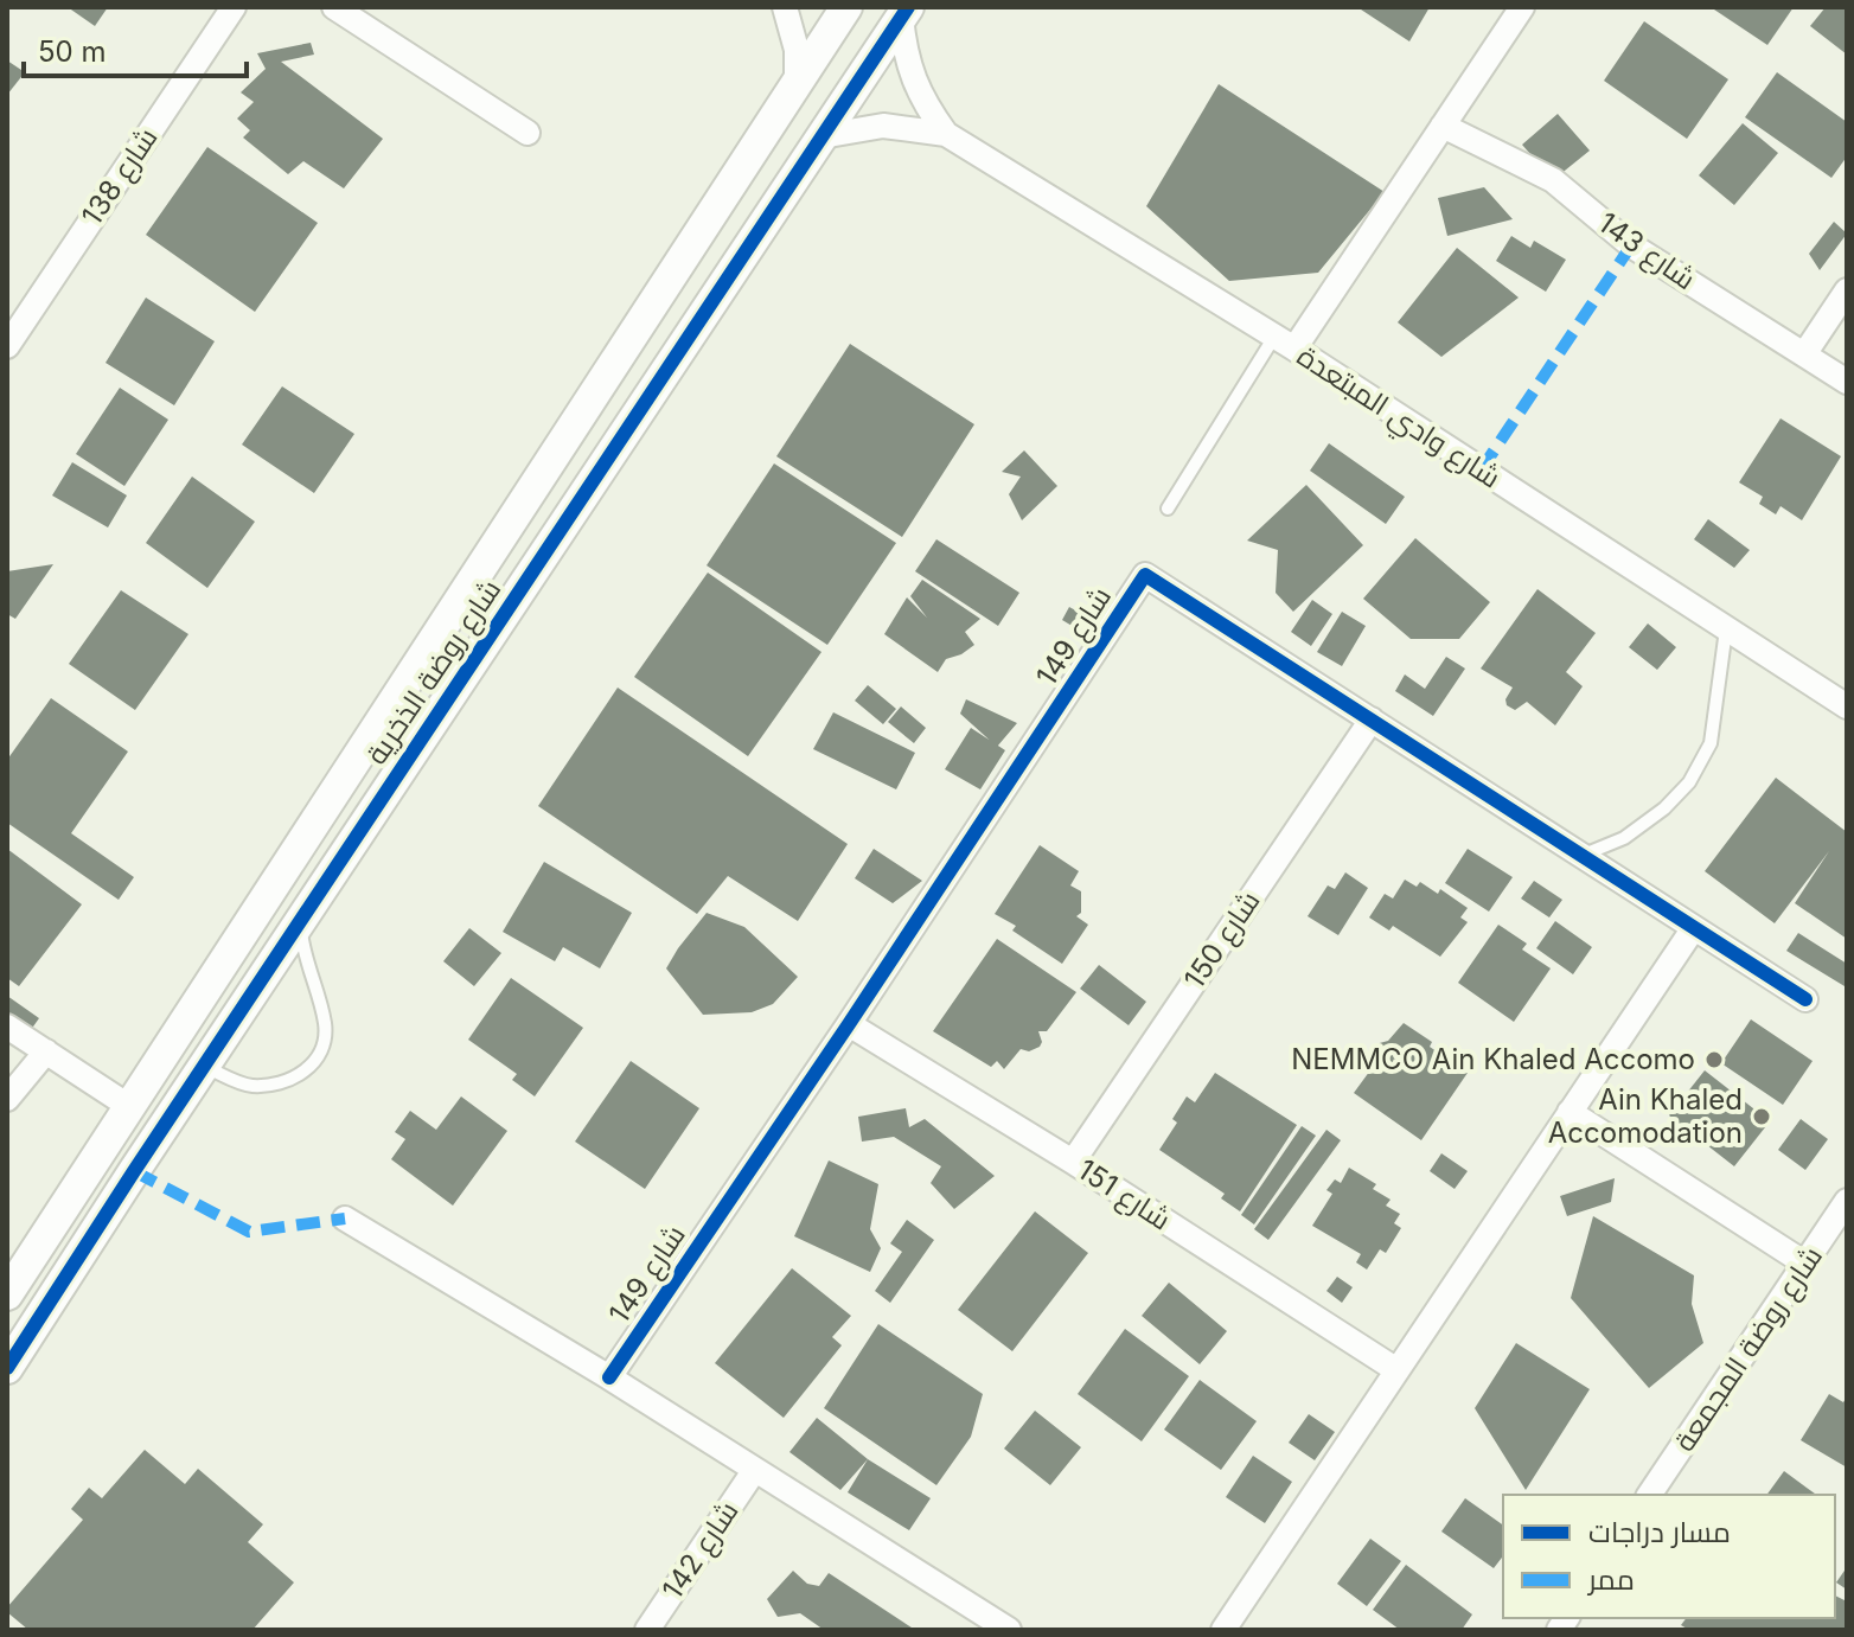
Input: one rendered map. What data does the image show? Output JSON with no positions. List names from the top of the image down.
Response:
{
  "streets": {
    "street": [
      "شارع 138",
      "شارع 143",
      "شارع وادي المبتعدة",
      "شارع 149",
      "شارع روضة الذخرية",
      "شارع 150",
      "شارع 151",
      "شارع روضة المجمعة",
      "شارع 142"
    ]
  },
  "crossings": [
    ["شارع وادي المبتعدة", "شارع روضة الذخرية"],
    ["شارع 149", "شارع 150"],
    ["شارع 149", "شارع 151"],
    ["شارع 150", "شارع 151"]
  ],
  "places": ["NEMMCO Ain Khaled Accomo", "Ain Khaled Accomodation"],
  "legend": ["مسار دراجات", "ممر"],
  "scale_bar": "50 m"
}
